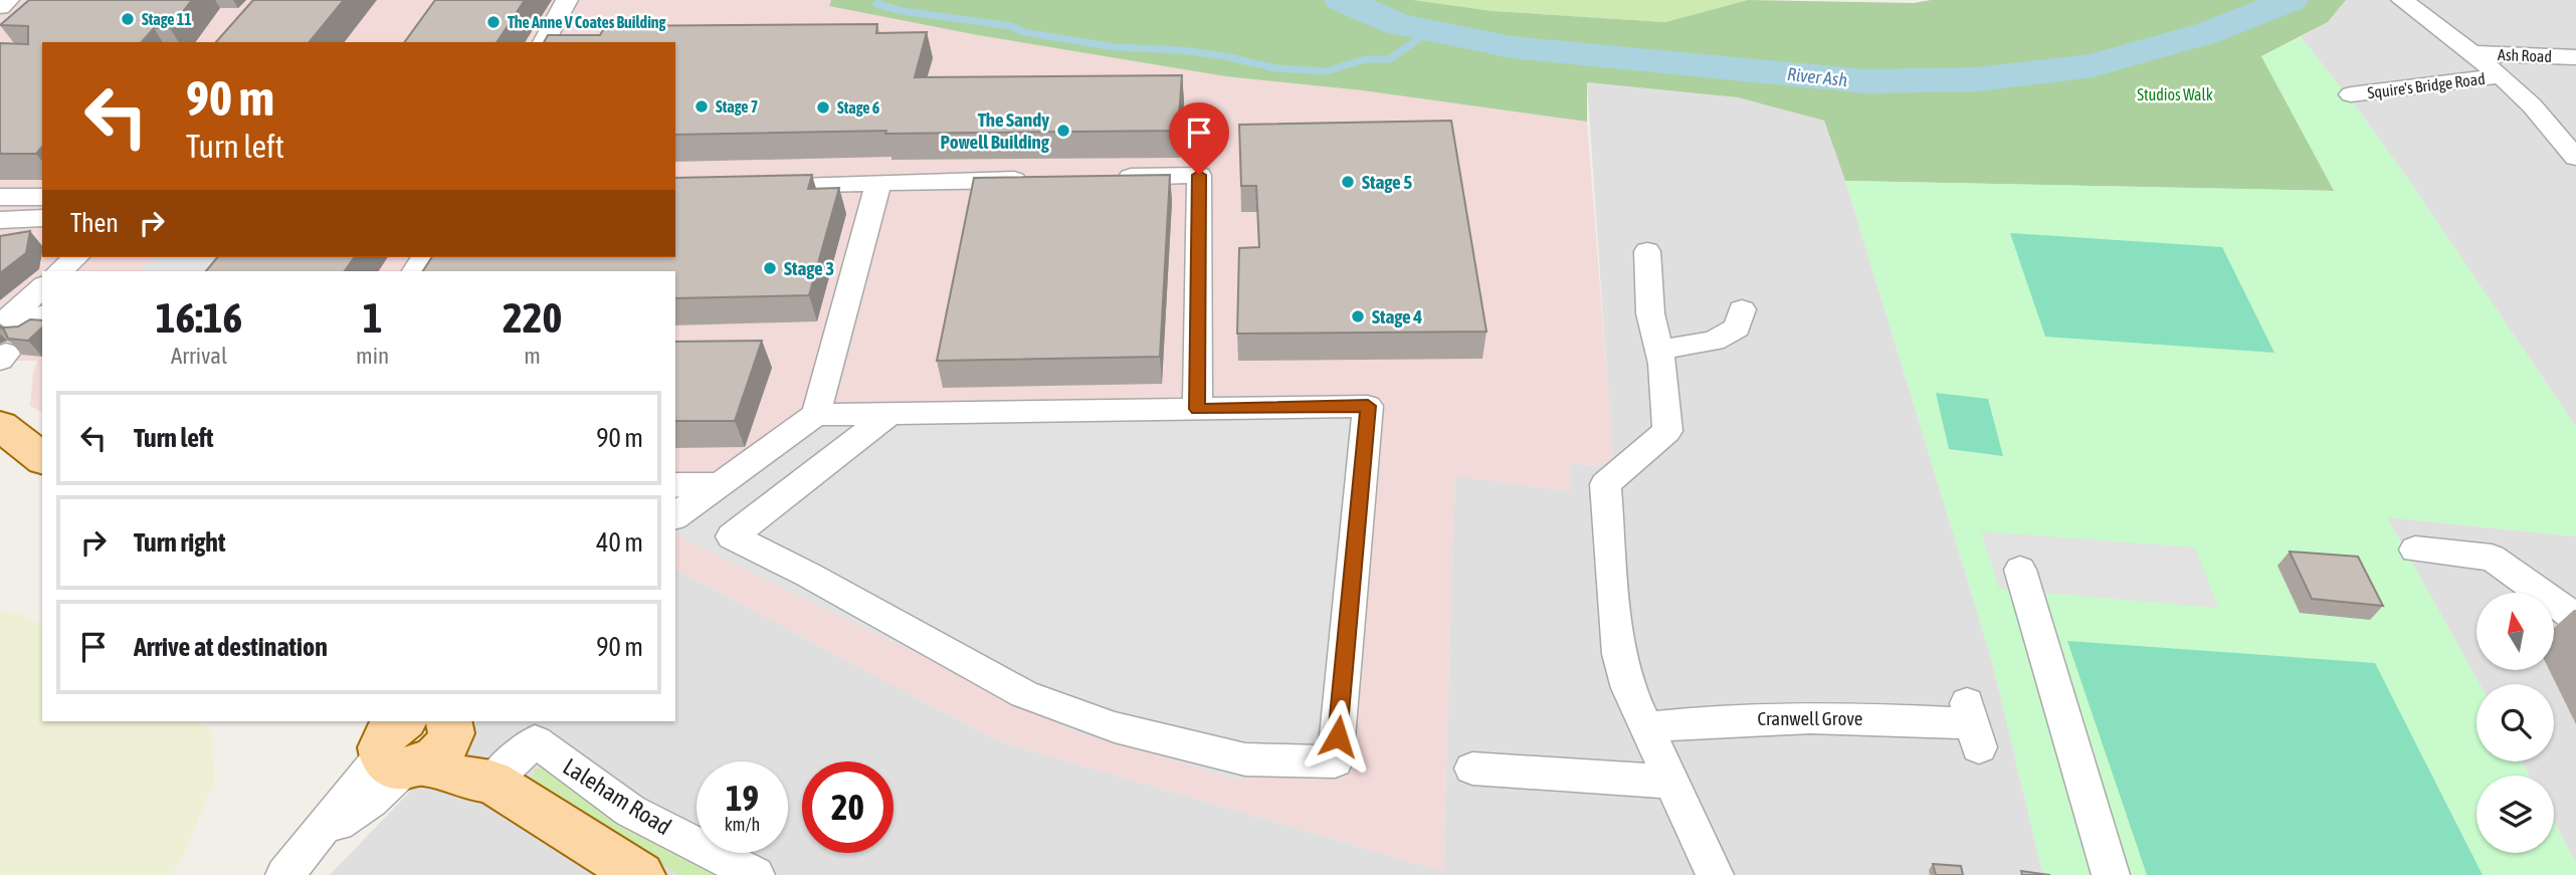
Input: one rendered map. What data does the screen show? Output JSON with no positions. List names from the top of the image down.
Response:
{
  "streets": {
    "street": [
      "Ash Road",
      "Squire's Bridge Road",
      "Cranwell Grove",
      "Laleham Road"
    ]
  },
  "crossings": [
    ["Ash Road", "Squire's Bridge Road"]
  ],
  "water": ["River Ash"],
  "parks": ["Studios Walk"],
  "places": [
    "Stage 11",
    "The Anne V Coates Building",
    "Stage 7",
    "Stage 6",
    "The Sandy Powell Building",
    "Stage 5",
    "Stage 3",
    "Stage 4"
  ],
  "north": "top",
  "page": {
    "turn": ["90 m", "Turn left"],
    "then": "Then",
    "eta": [
      "16:16",
      "Arrival",
      "1",
      "min",
      "220",
      "m"
    ],
    "list": [
      {
        "name": "Turn left",
        "value": "90 m"
      },
      {
        "name": "Turn right",
        "value": "40 m"
      },
      {
        "name": "Arrive at destination",
        "value": "90 m"
      }
    ],
    "speed": "19 km/h",
    "limit": "20"
  }
}
